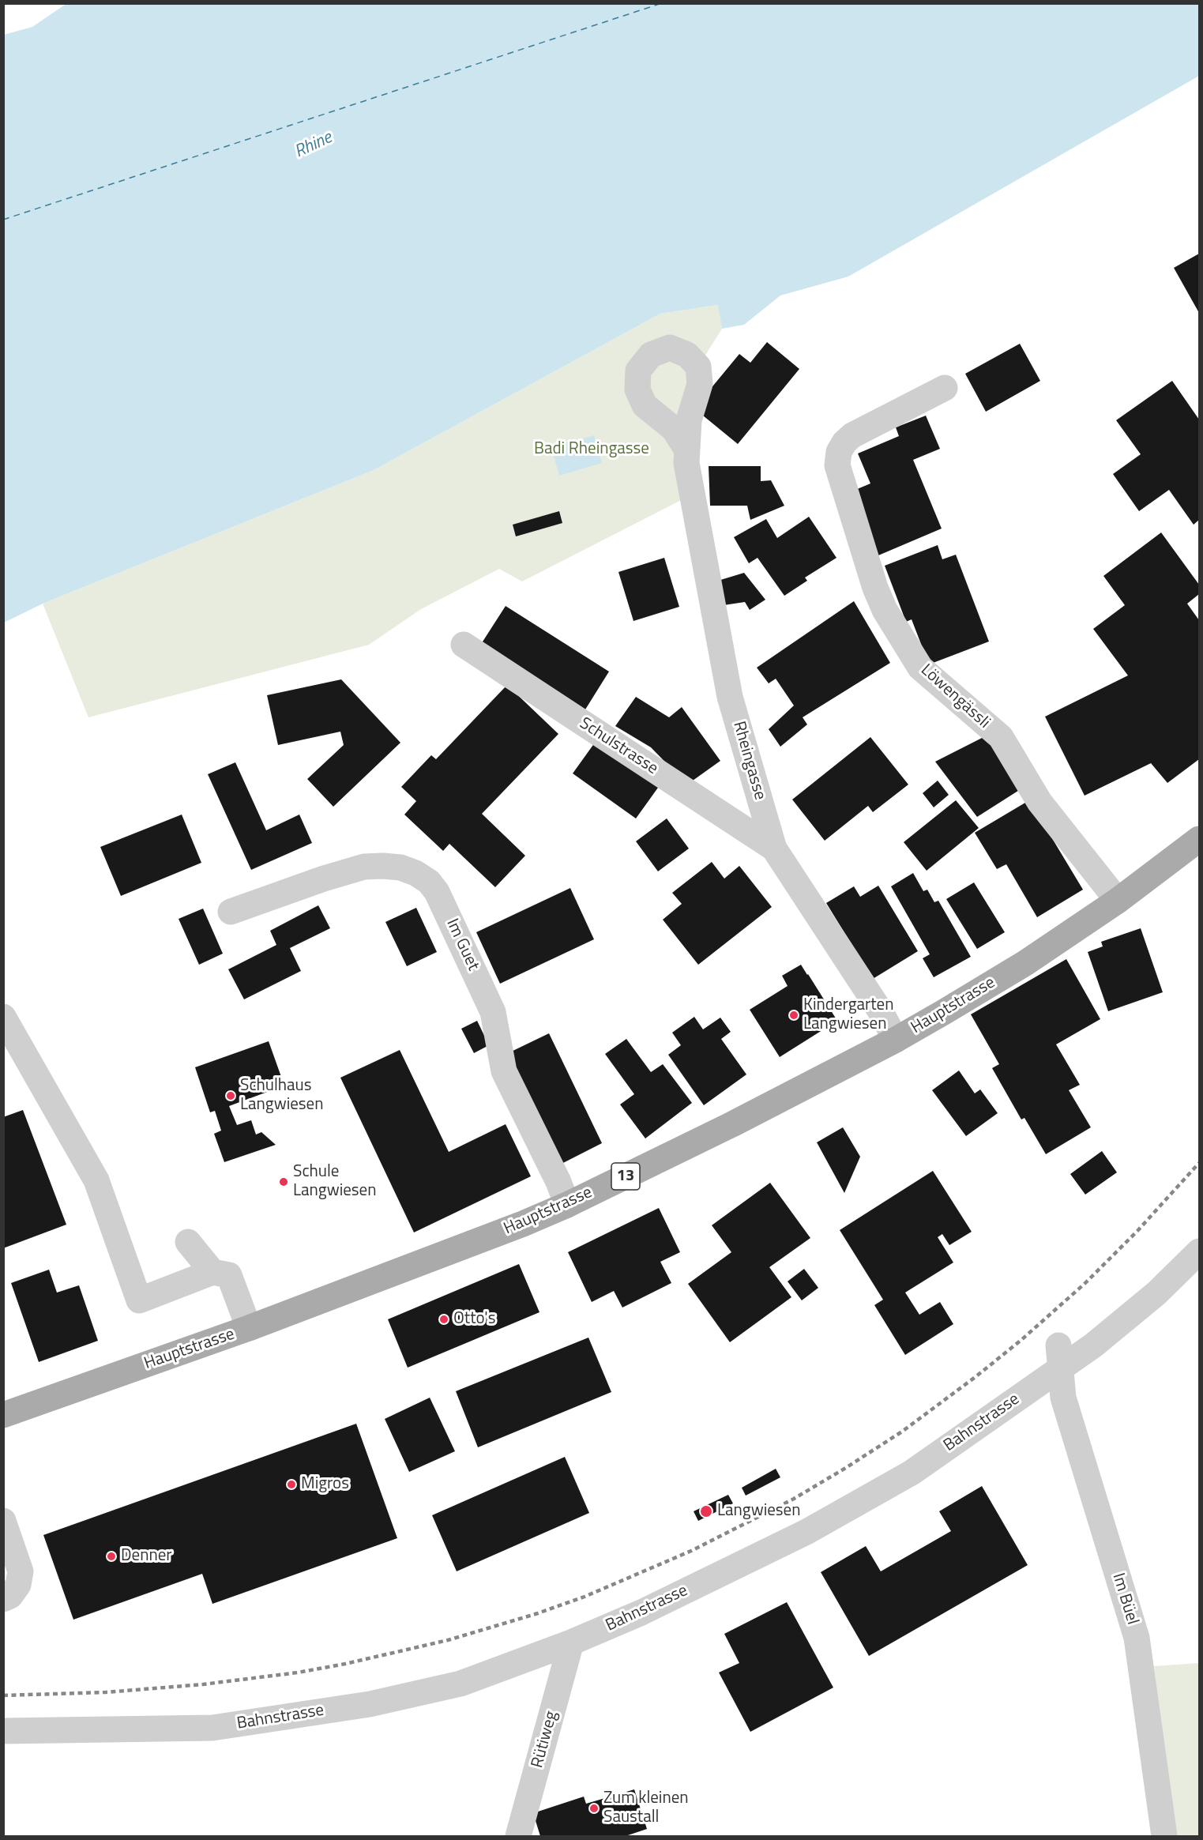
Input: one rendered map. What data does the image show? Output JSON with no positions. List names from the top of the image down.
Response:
{
  "streets": {
    "main road": ["Hauptstrasse", "13"],
    "street": [
      "Löwengässli",
      "Schulstrasse",
      "Rheingasse",
      "Im Guet",
      "Bahnstrasse",
      "Im Büel",
      "Rütiweg"
    ]
  },
  "crossings": [
    ["Löwengässli", "Hauptstrasse"],
    ["Schulstrasse", "Rheingasse"],
    ["Rheingasse", "Hauptstrasse"],
    ["Im Guet", "Hauptstrasse"],
    ["Bahnstrasse", "Im Büel"],
    ["Bahnstrasse", "Rütiweg"]
  ],
  "water": ["Rhine"],
  "parks": ["Badi Rheingasse"],
  "places": [
    "Kindergarten Langwiesen",
    "Schulhaus Langwiesen",
    "Schule Langwiesen",
    "Otto's",
    "Migros",
    "Langwiesen",
    "Denner",
    "Zum kleinen Saustall"
  ]
}
